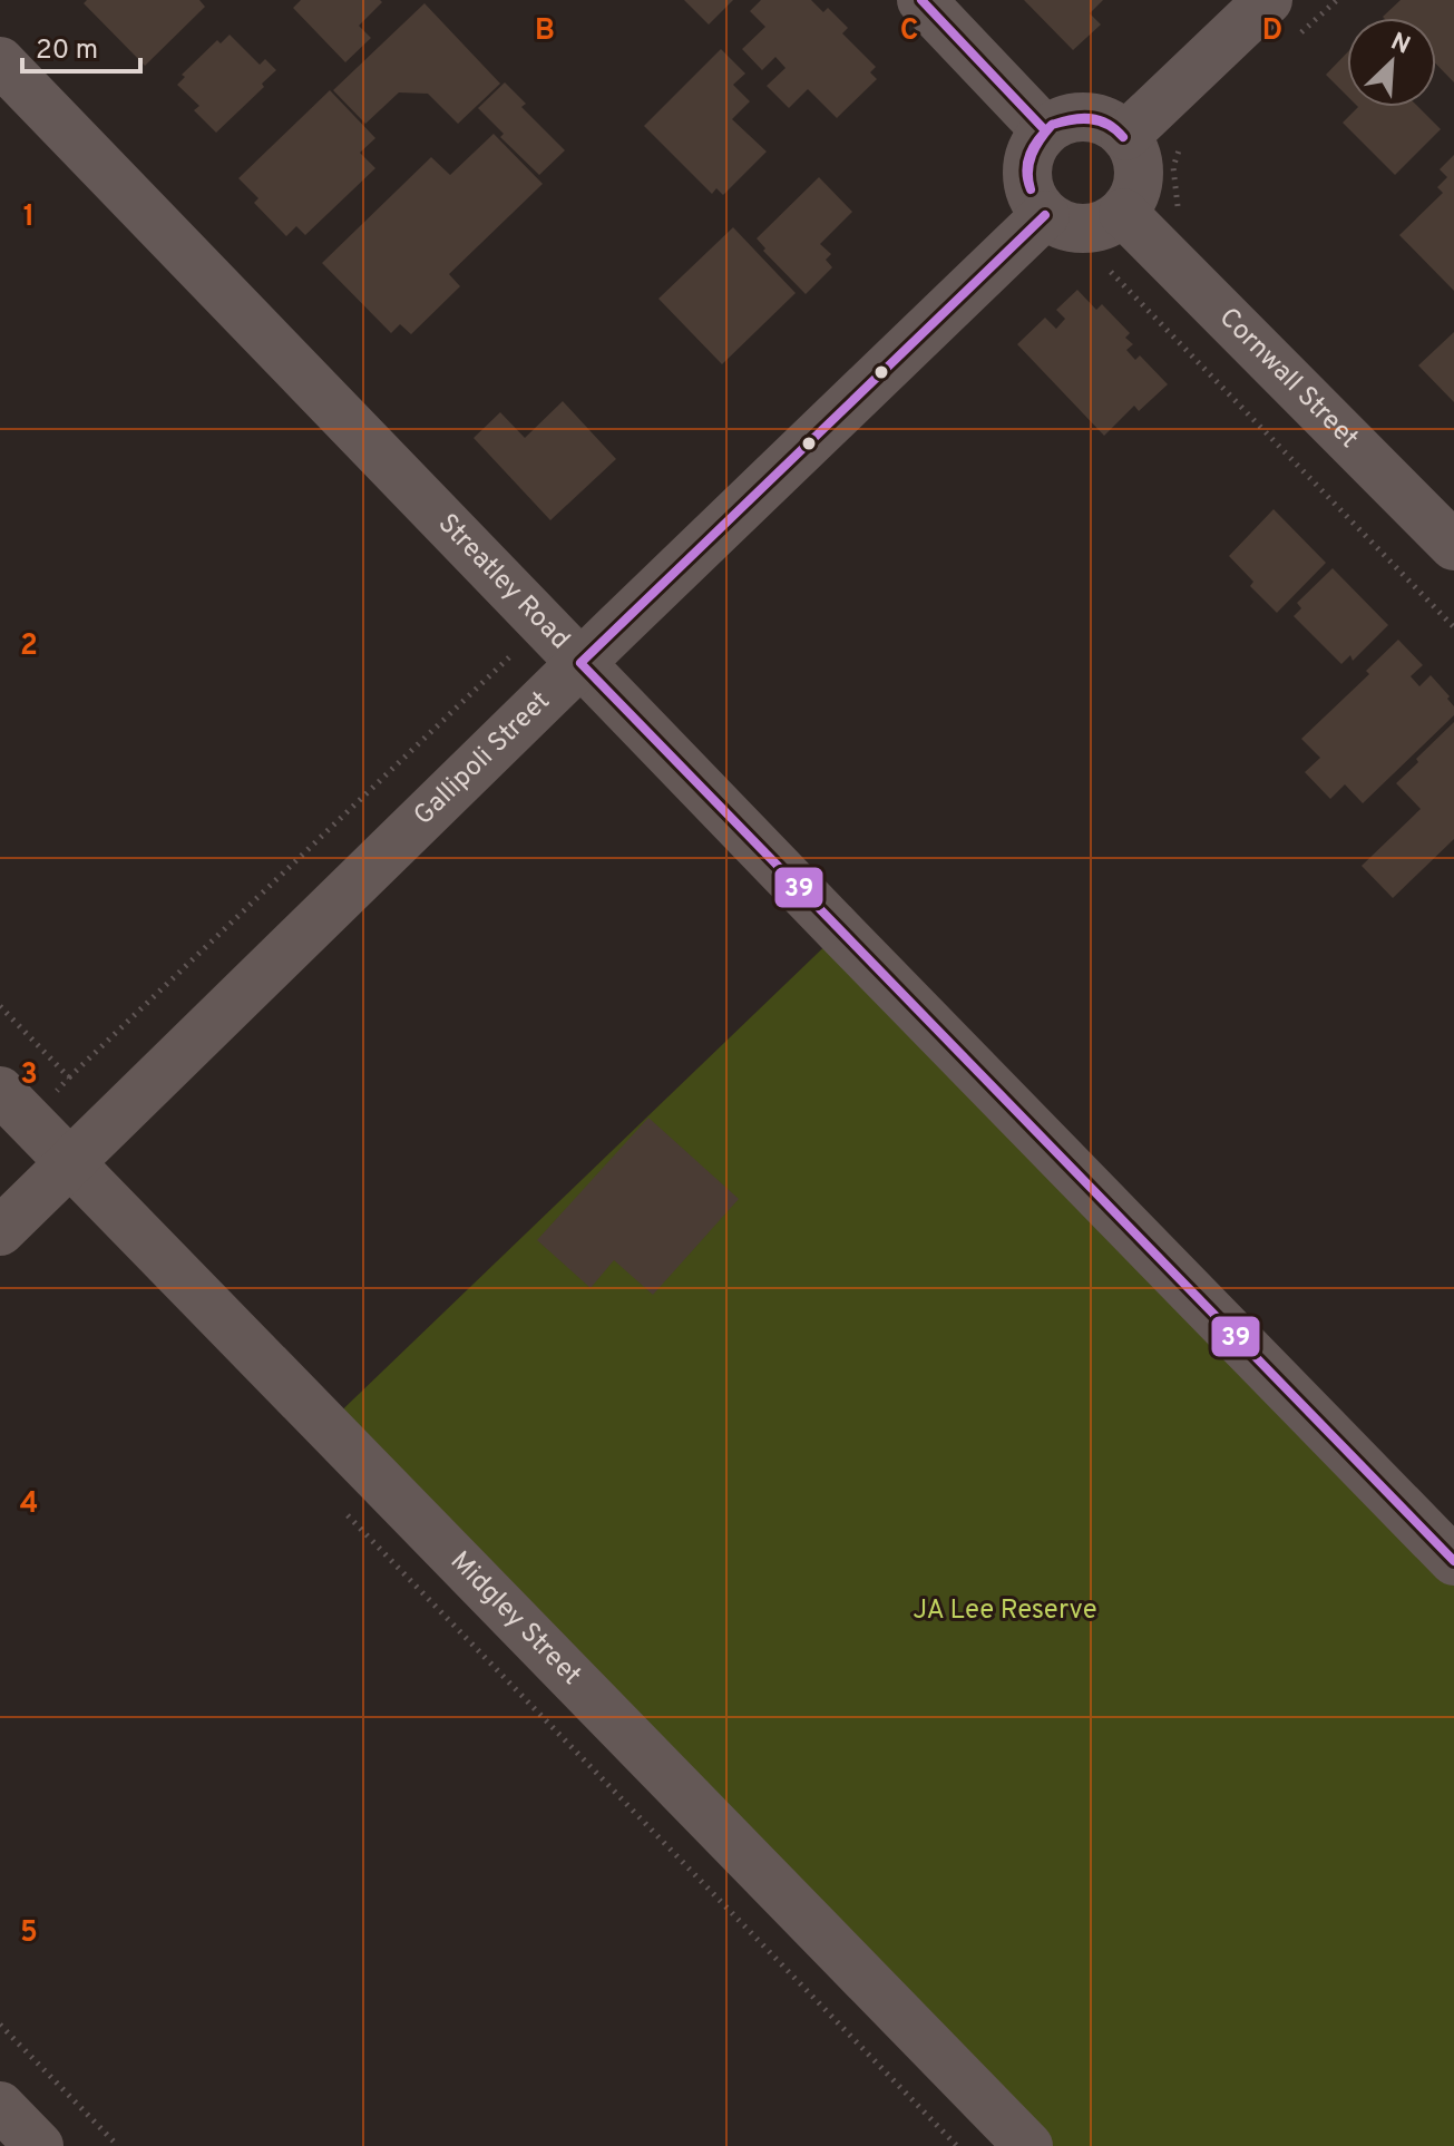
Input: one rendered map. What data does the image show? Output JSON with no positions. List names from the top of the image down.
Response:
{
  "streets": {
    "street": [
      "Cornwall Street",
      "Streatley Road",
      "Gallipoli Street",
      "Midgley Street"
    ]
  },
  "crossings": [
    ["Cornwall Street", "Gallipoli Street"],
    ["Streatley Road", "Gallipoli Street"],
    ["Gallipoli Street", "Midgley Street"]
  ],
  "parks": ["JA Lee Reserve"],
  "lines": ["transit line 39"],
  "scale_bar": "20 m",
  "north": "top right",
  "grid": {
    "columns": ["B", "C", "D"],
    "rows": [
      "1",
      "2",
      "3",
      "4",
      "5"
    ]
  }
}
